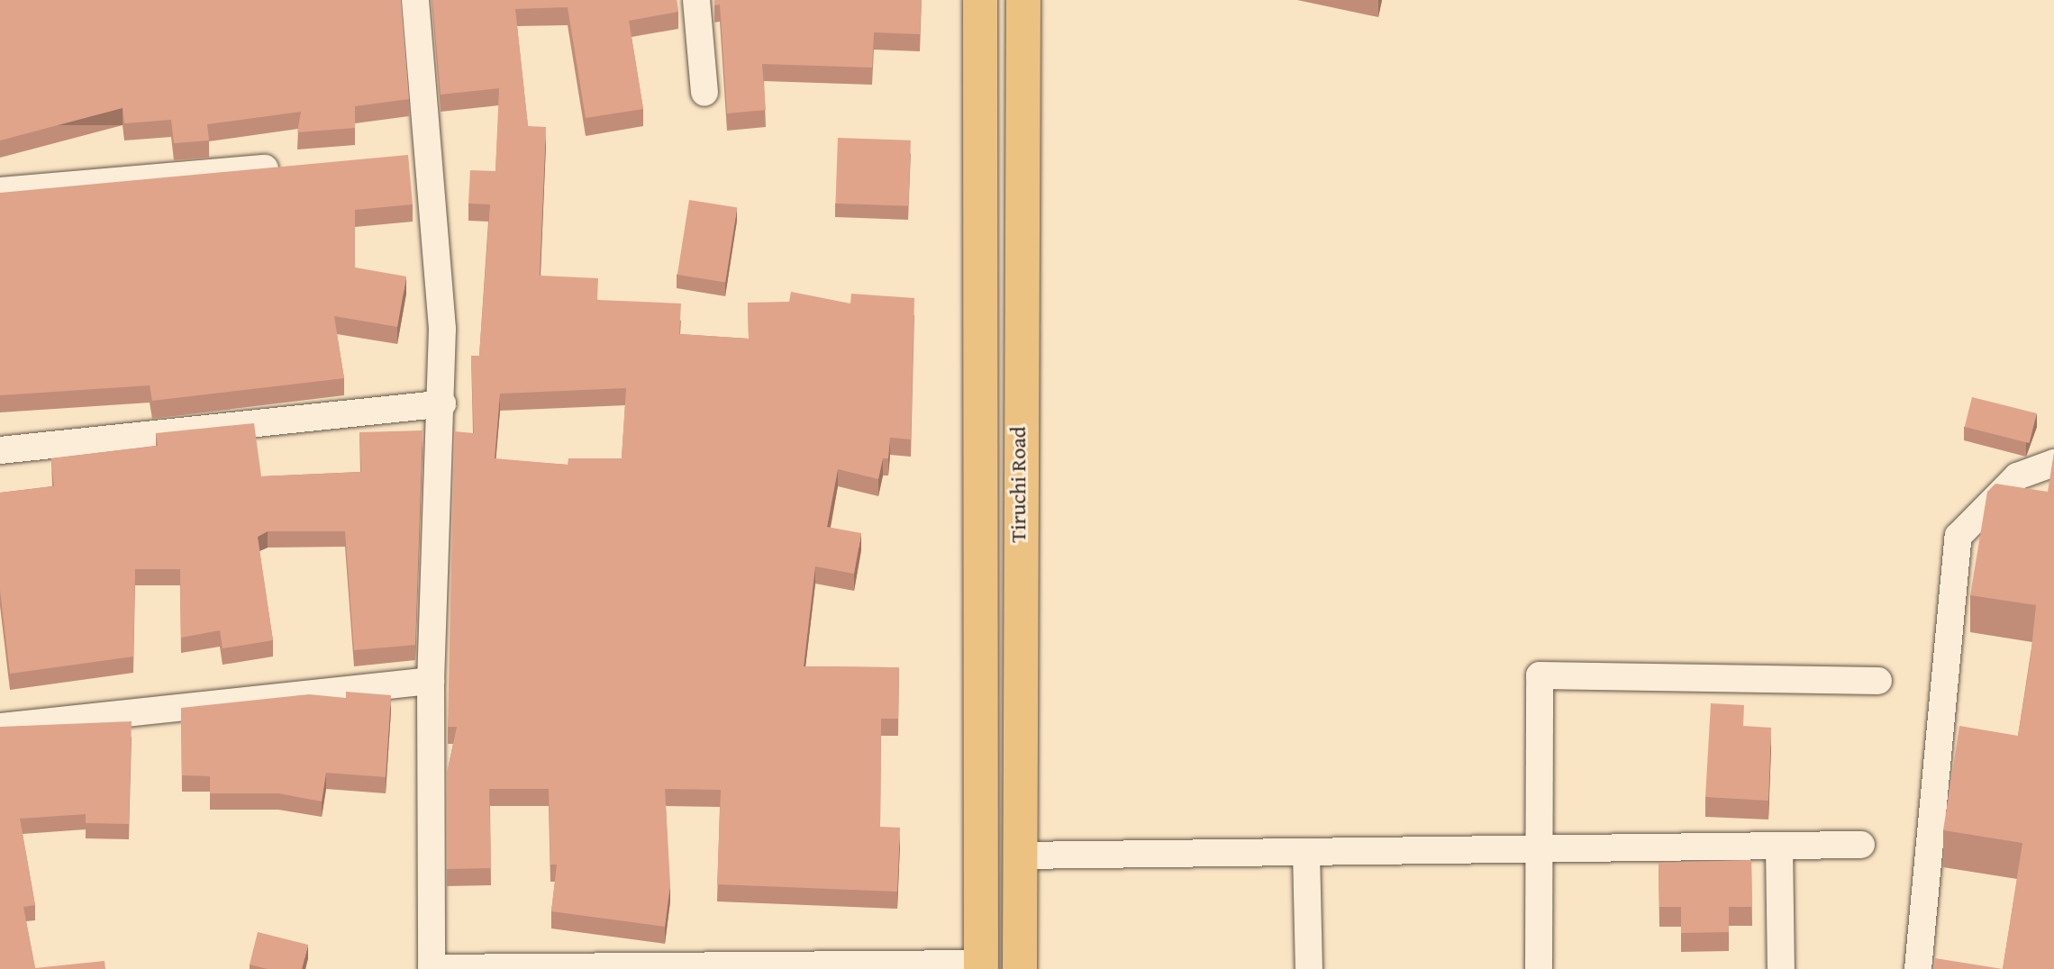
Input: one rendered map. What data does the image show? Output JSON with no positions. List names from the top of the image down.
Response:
{
  "streets": {
    "highway": ["Tiruchi Road"]
  }
}
